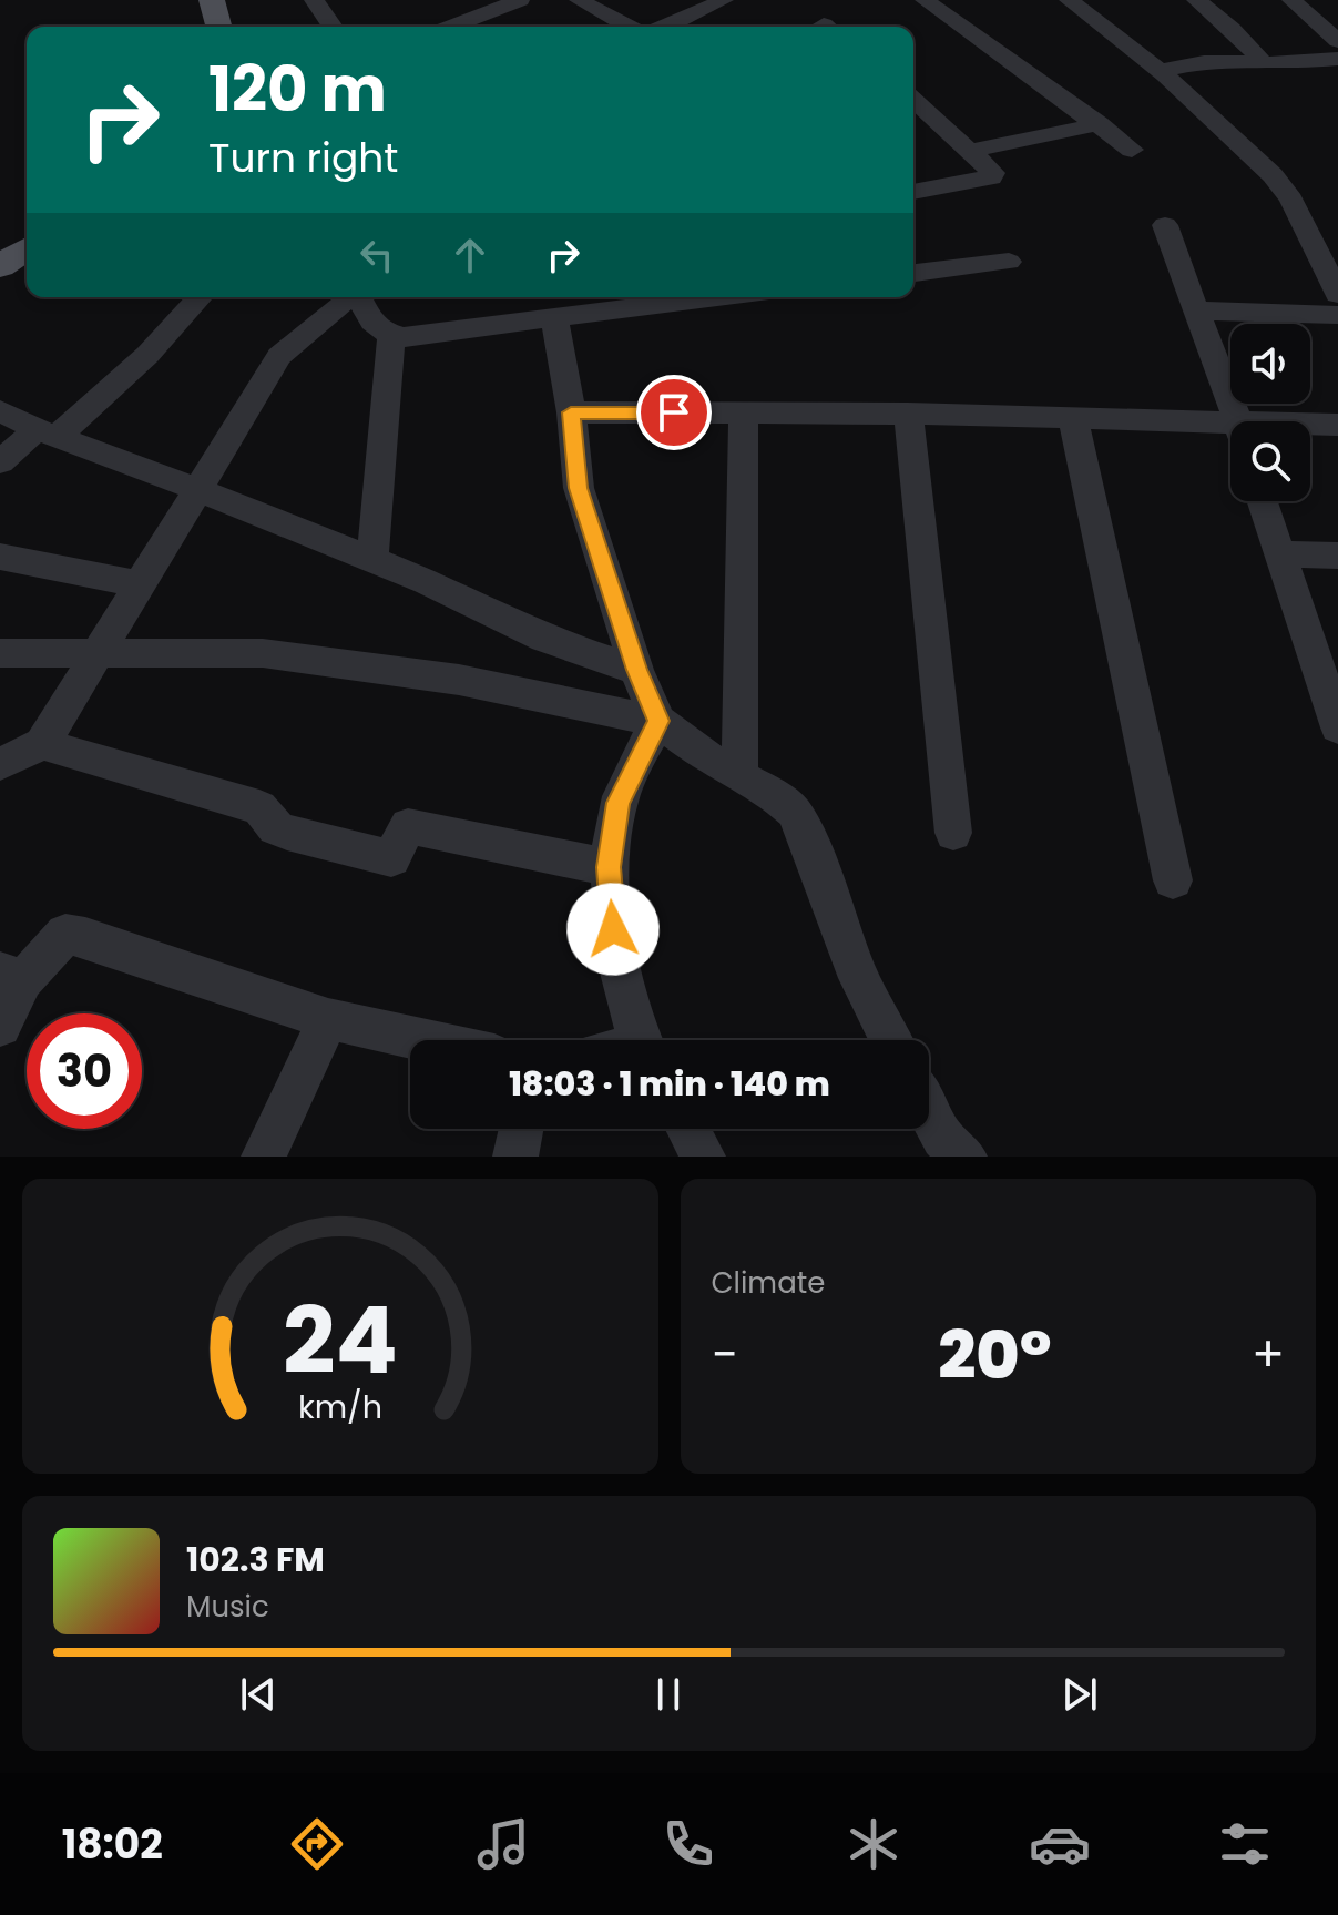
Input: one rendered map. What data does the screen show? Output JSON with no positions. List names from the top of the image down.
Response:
{
  "page": {
    "turn": ["120 m", "Turn right"],
    "limit": "30",
    "trip": "18:03 · 1 min · 140 m",
    "tile": "Climate",
    "heat": ["−", "20°", "+"],
    "song": ["102.3 FM", "Music"],
    "tabs": "18:02",
    "gauge": ["24", "km/h"]
  }
}
